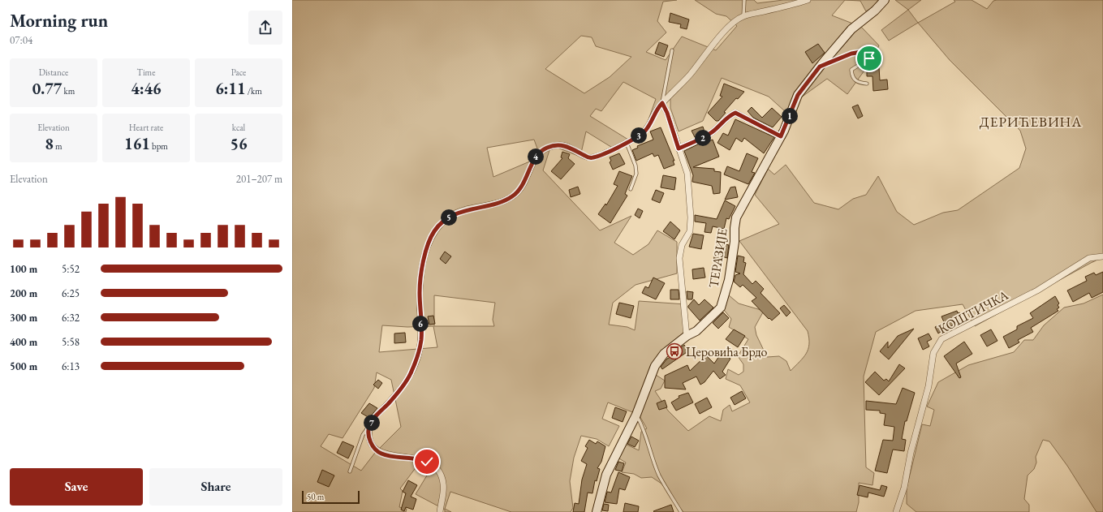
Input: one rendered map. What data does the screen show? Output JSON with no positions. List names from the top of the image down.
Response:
{
  "streets": {
    "street": ["ТЕРАЗИЈЕ", "КОШТИЧКА"]
  },
  "districts": ["ДЕРИЋЕВИНА"],
  "places": {
    "bus stop": ["Церовића Брдо"]
  },
  "scale_bar": "50 m",
  "page": {
    "heading": ["Morning run", "07:04"],
    "stats": [
      ["Distance", "0.77 km"],
      ["Time", "4:46"],
      ["Pace", "6:11 /km"],
      ["Elevation", "8 m"],
      ["Heart rate", "161 bpm"],
      ["kcal", "56"]
    ],
    "pins": [
      "1",
      "3",
      "2",
      "4",
      "5",
      "6",
      "7"
    ],
    "chart": ["Elevation", "201–207 m"],
    "list": [
      {
        "name": "100 m",
        "note": "5:52"
      },
      {
        "name": "200 m",
        "note": "6:25"
      },
      {
        "name": "300 m",
        "note": "6:32"
      },
      {
        "name": "400 m",
        "note": "5:58"
      },
      {
        "name": "500 m",
        "note": "6:13"
      }
    ],
    "buttons": ["Save", "Share"],
    "scale": "50 m"
  }
}
